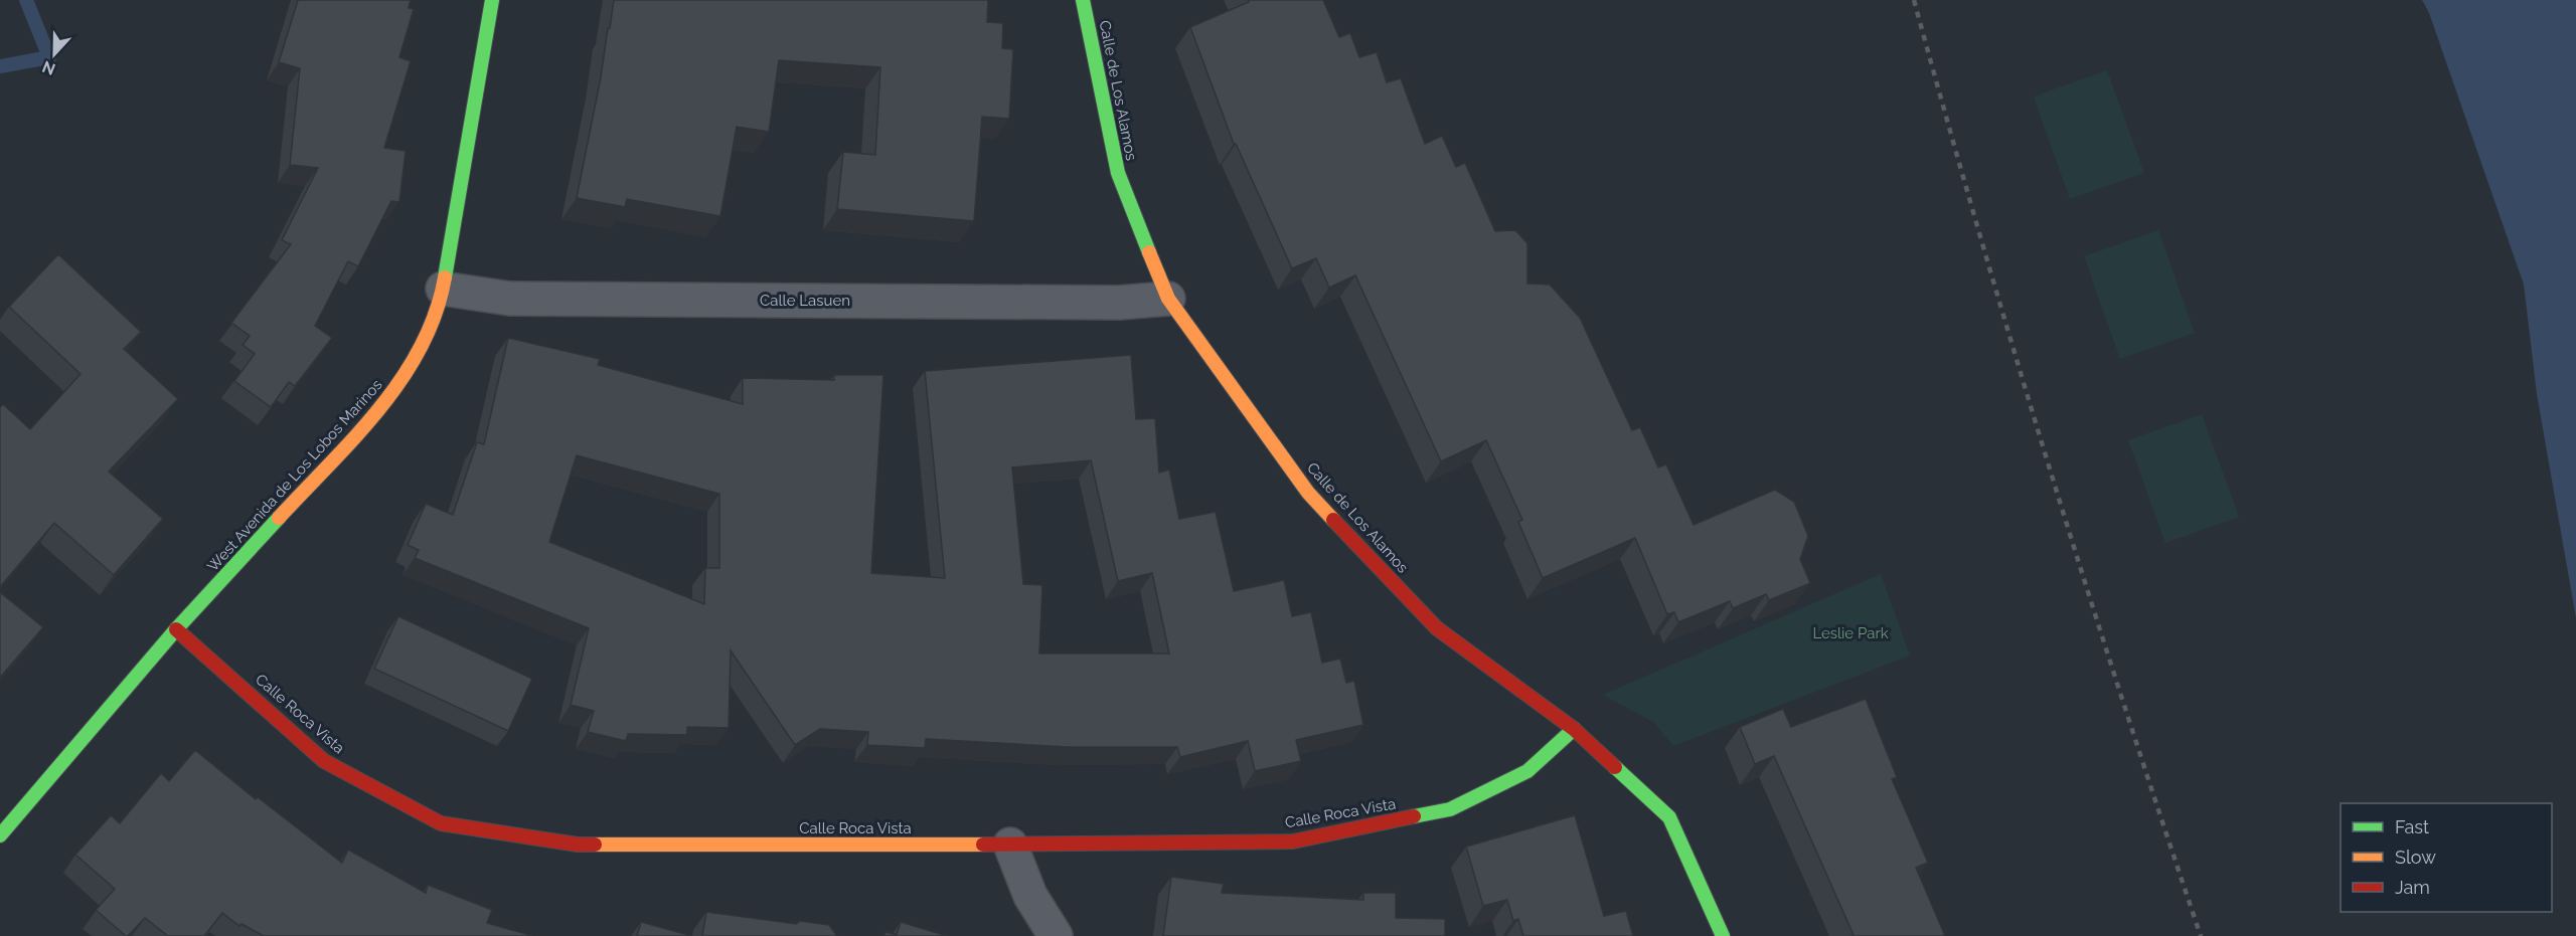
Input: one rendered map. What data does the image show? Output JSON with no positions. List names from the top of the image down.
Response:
{
  "streets": {
    "street": [
      "Calle de Los Alamos",
      "Calle Lasuen",
      "West Avenida de Los Lobos Marinos",
      "Calle Roca Vista"
    ]
  },
  "crossings": [
    ["Calle de Los Alamos", "Calle Lasuen"],
    ["Calle de Los Alamos", "Calle Roca Vista"],
    ["Calle Lasuen", "West Avenida de Los Lobos Marinos"],
    ["West Avenida de Los Lobos Marinos", "Calle Roca Vista"]
  ],
  "parks": ["Leslie Park"],
  "legend": ["Fast", "Slow", "Jam"],
  "north": "bottom"
}
